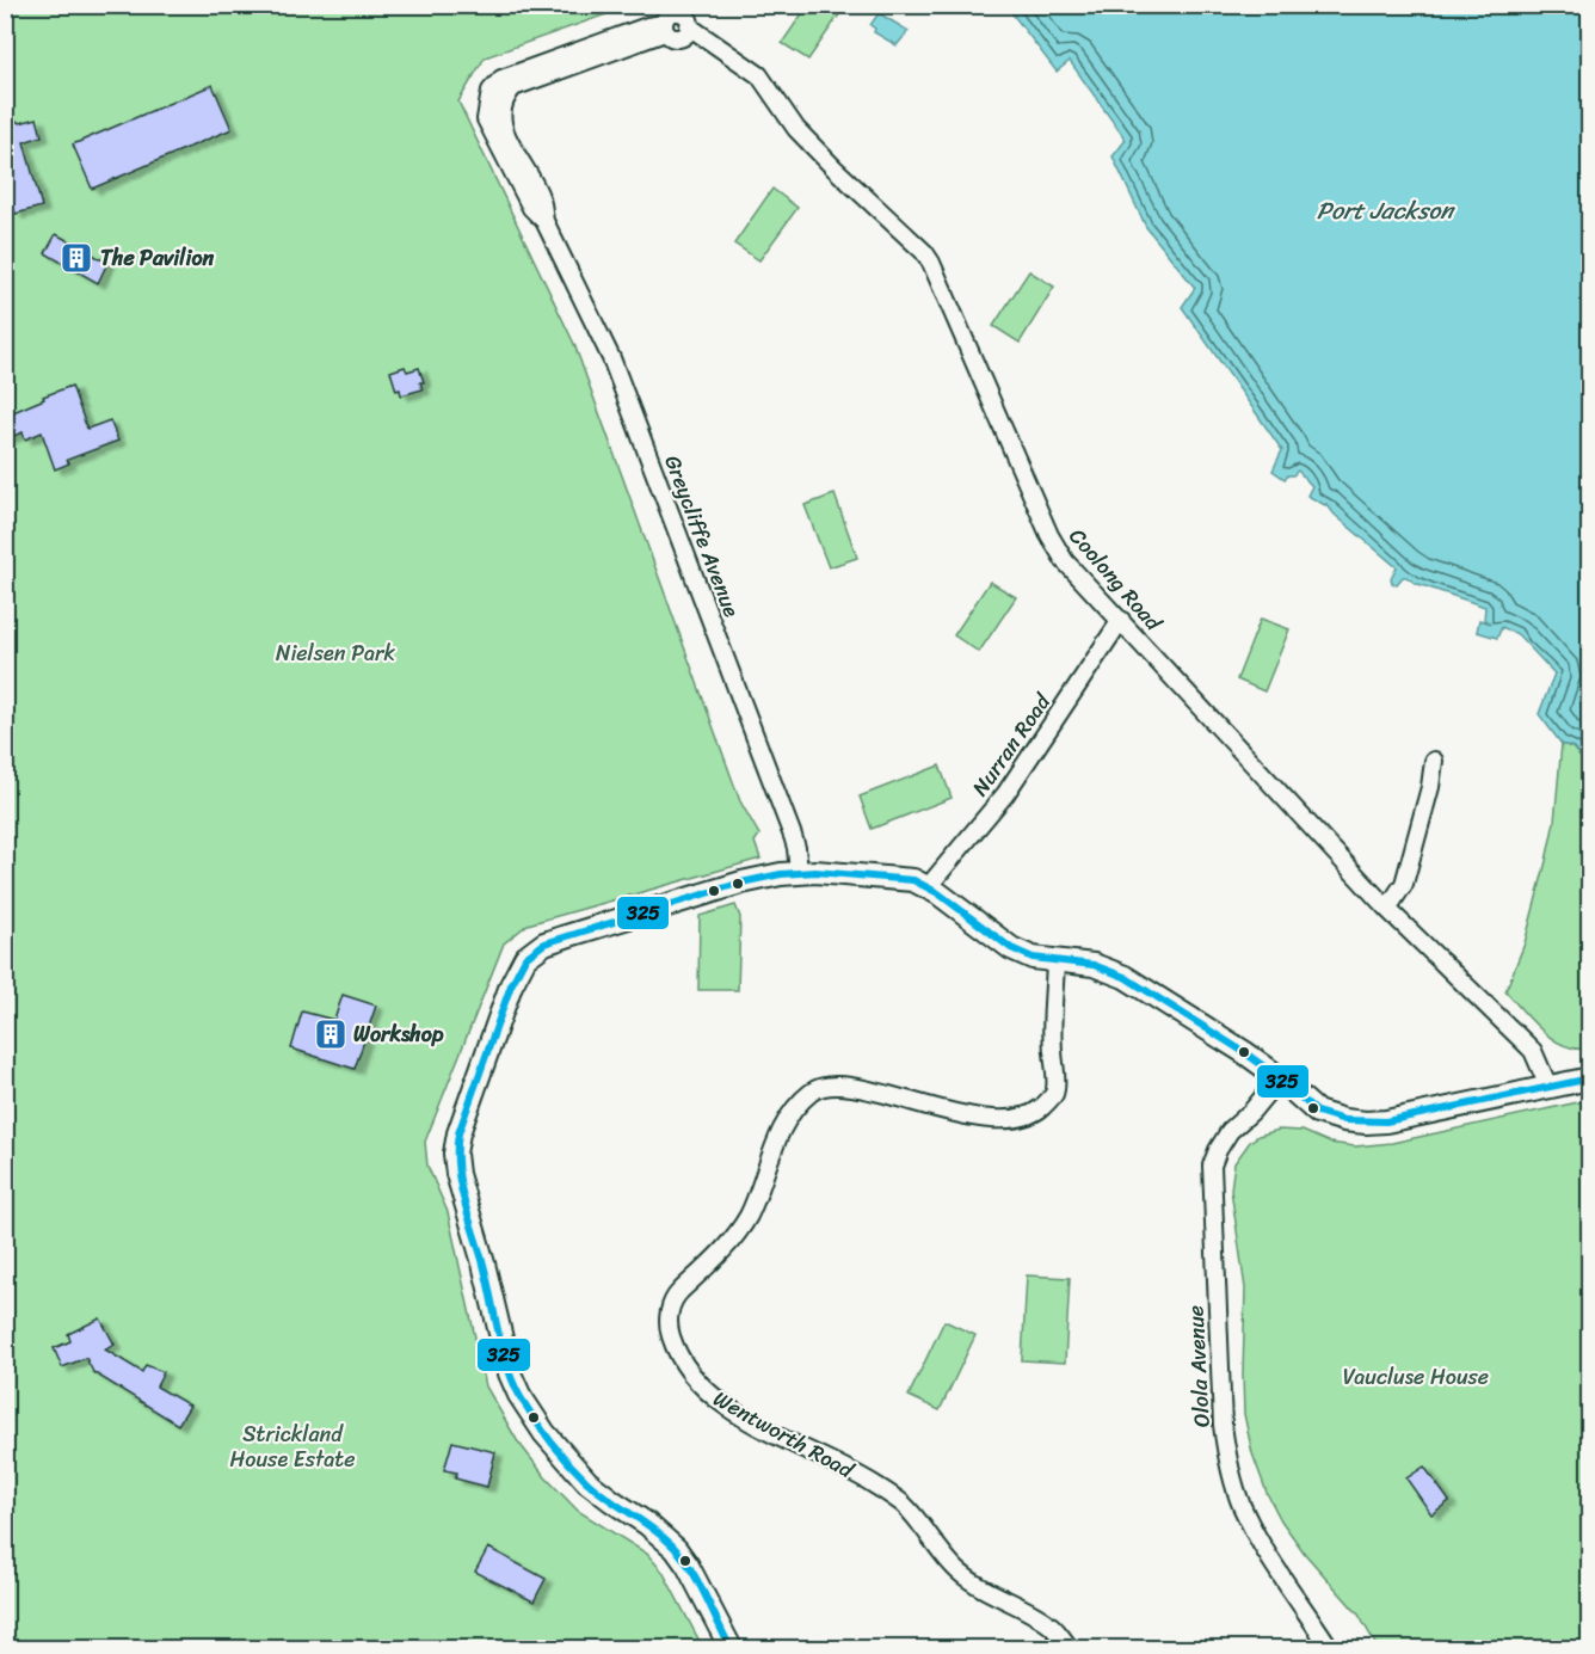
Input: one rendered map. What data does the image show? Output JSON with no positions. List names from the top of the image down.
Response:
{
  "streets": {
    "street": [
      "Greycliffe Avenue",
      "Coolong Road",
      "Nurran Road",
      "Olola Avenue",
      "Wentworth Road"
    ]
  },
  "crossings": [
    ["Greycliffe Avenue", "Coolong Road"],
    ["Coolong Road", "Nurran Road"]
  ],
  "water": ["Port Jackson"],
  "parks": ["Nielsen Park", "Vaucluse House", "Strickland House Estate"],
  "places": {
    "building": ["The Pavilion", "Workshop"]
  },
  "lines": ["transit line 325"]
}
